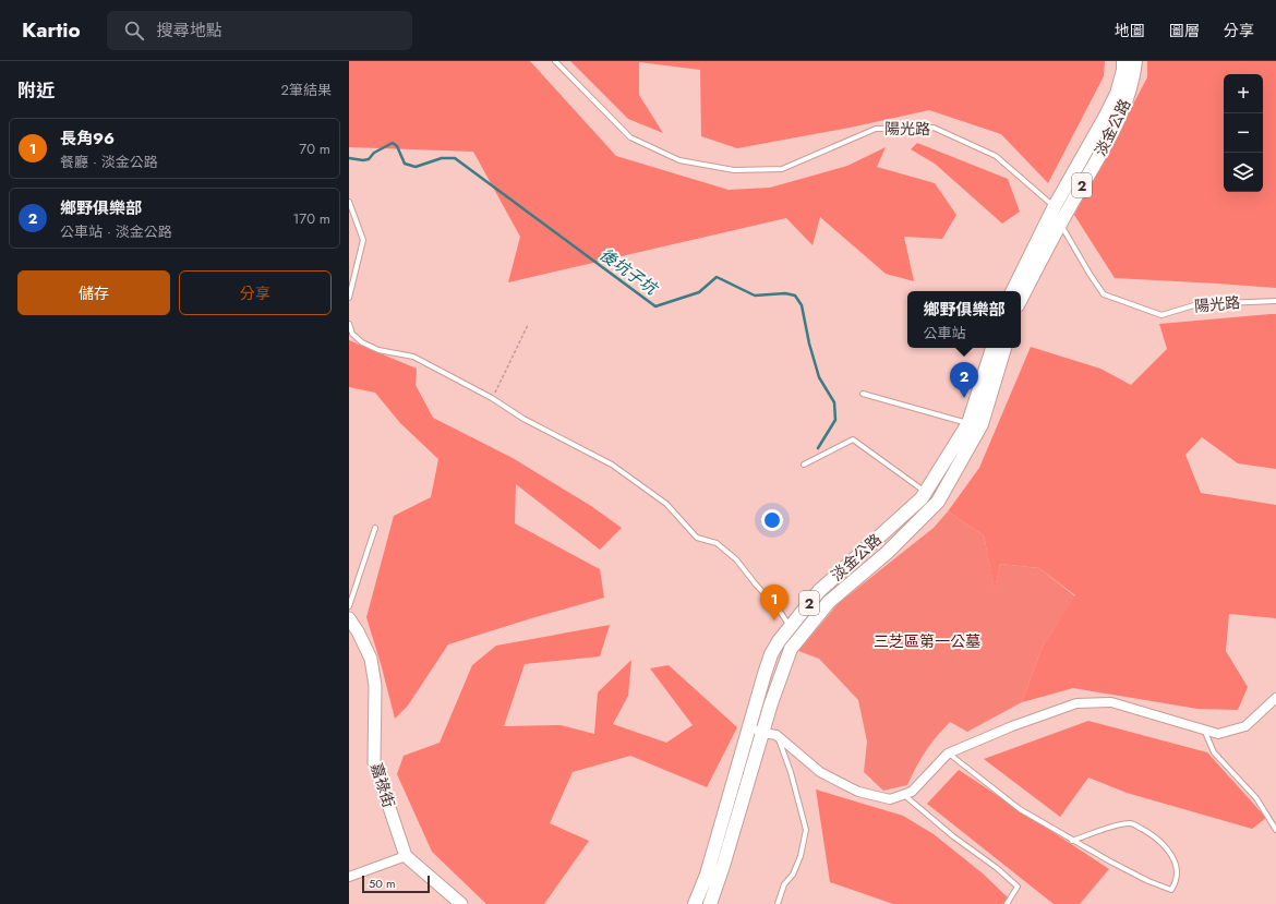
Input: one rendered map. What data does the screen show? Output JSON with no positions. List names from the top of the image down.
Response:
{
  "streets": {
    "main road": ["淡金公路", "2"],
    "street": ["嘉祿街"],
    "lane": ["陽光路"]
  },
  "crossings": [
    ["淡金公路", "陽光路"]
  ],
  "water": ["後坑子坑"],
  "parks": ["三芝區第一公墓"],
  "scale_bar": "50 m",
  "page": {
    "header": "Kartio",
    "search": "搜尋地點",
    "nav": ["地圖", "圖層", "分享"],
    "heading": ["附近", "2筆結果"],
    "map_buttons": ["+", "−"],
    "list": [
      {
        "mark": "1",
        "name": "長角96",
        "note": "餐廳 · 淡金公路",
        "value": "70 m"
      },
      {
        "mark": "2",
        "name": "鄉野俱樂部",
        "note": "公車站 · 淡金公路",
        "value": "170 m"
      }
    ],
    "buttons": ["儲存", "分享"],
    "popup": ["鄉野俱樂部", "公車站"],
    "pins": ["2", "1"],
    "scale": "50 m"
  }
}
